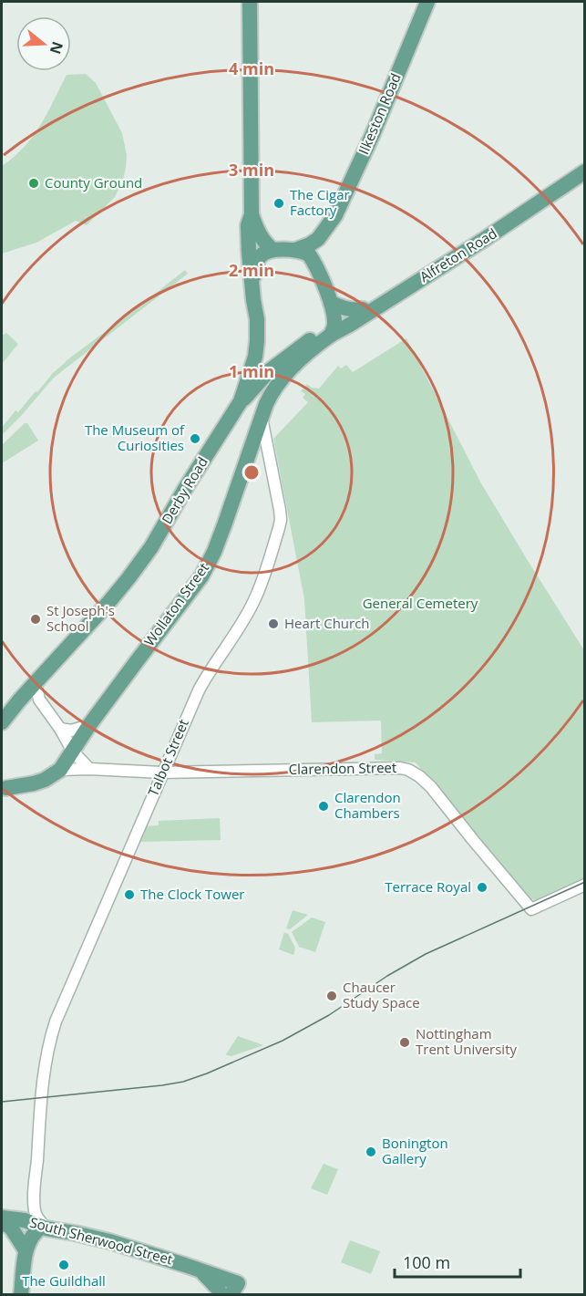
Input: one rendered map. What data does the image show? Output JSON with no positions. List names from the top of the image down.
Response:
{
  "streets": {
    "main road": [
      "Ilkeston Road",
      "Alfreton Road",
      "Derby Road",
      "Wollaton Street",
      "South Sherwood Street"
    ],
    "street": ["Talbot Street", "Clarendon Street"]
  },
  "crossings": [
    ["Alfreton Road", "Derby Road"],
    ["Alfreton Road", "Wollaton Street"],
    ["Wollaton Street", "Talbot Street"],
    ["Wollaton Street", "Clarendon Street"],
    ["Talbot Street", "Clarendon Street"],
    ["Talbot Street", "South Sherwood Street"]
  ],
  "parks": ["General Cemetery"],
  "places": [
    "County Ground",
    "The Cigar Factory",
    "The Museum of Curiosities",
    "St Joseph's School",
    "Heart Church",
    "Clarendon Chambers",
    "Terrace Royal",
    "The Clock Tower",
    "Chaucer Study Space",
    "Nottingham Trent University",
    "Bonington Gallery",
    "The Guildhall"
  ],
  "scale_bar": "100 m",
  "north": "right",
  "rings": [
    "4 min",
    "3 min",
    "2 min",
    "1 min"
  ]
}
